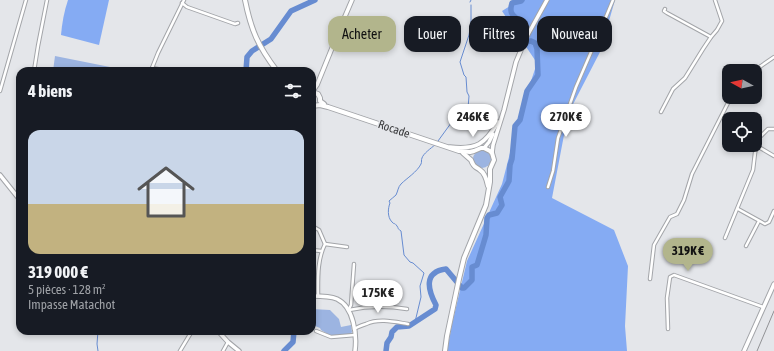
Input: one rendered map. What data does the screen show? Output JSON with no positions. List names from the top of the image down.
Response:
{
  "streets": {
    "main road": ["Rocade"]
  },
  "north": "left",
  "page": {
    "chip": [
      "Acheter",
      "Louer",
      "Filtres",
      "Nouveau"
    ],
    "heading": "4 biens",
    "price": [
      "246K €",
      "270K €",
      "319K €",
      "175K €"
    ],
    "list": [
      {
        "name": "319 000 €",
        "note": "5 pièces · 128 m² · Impasse Matachot"
      }
    ]
  }
}
